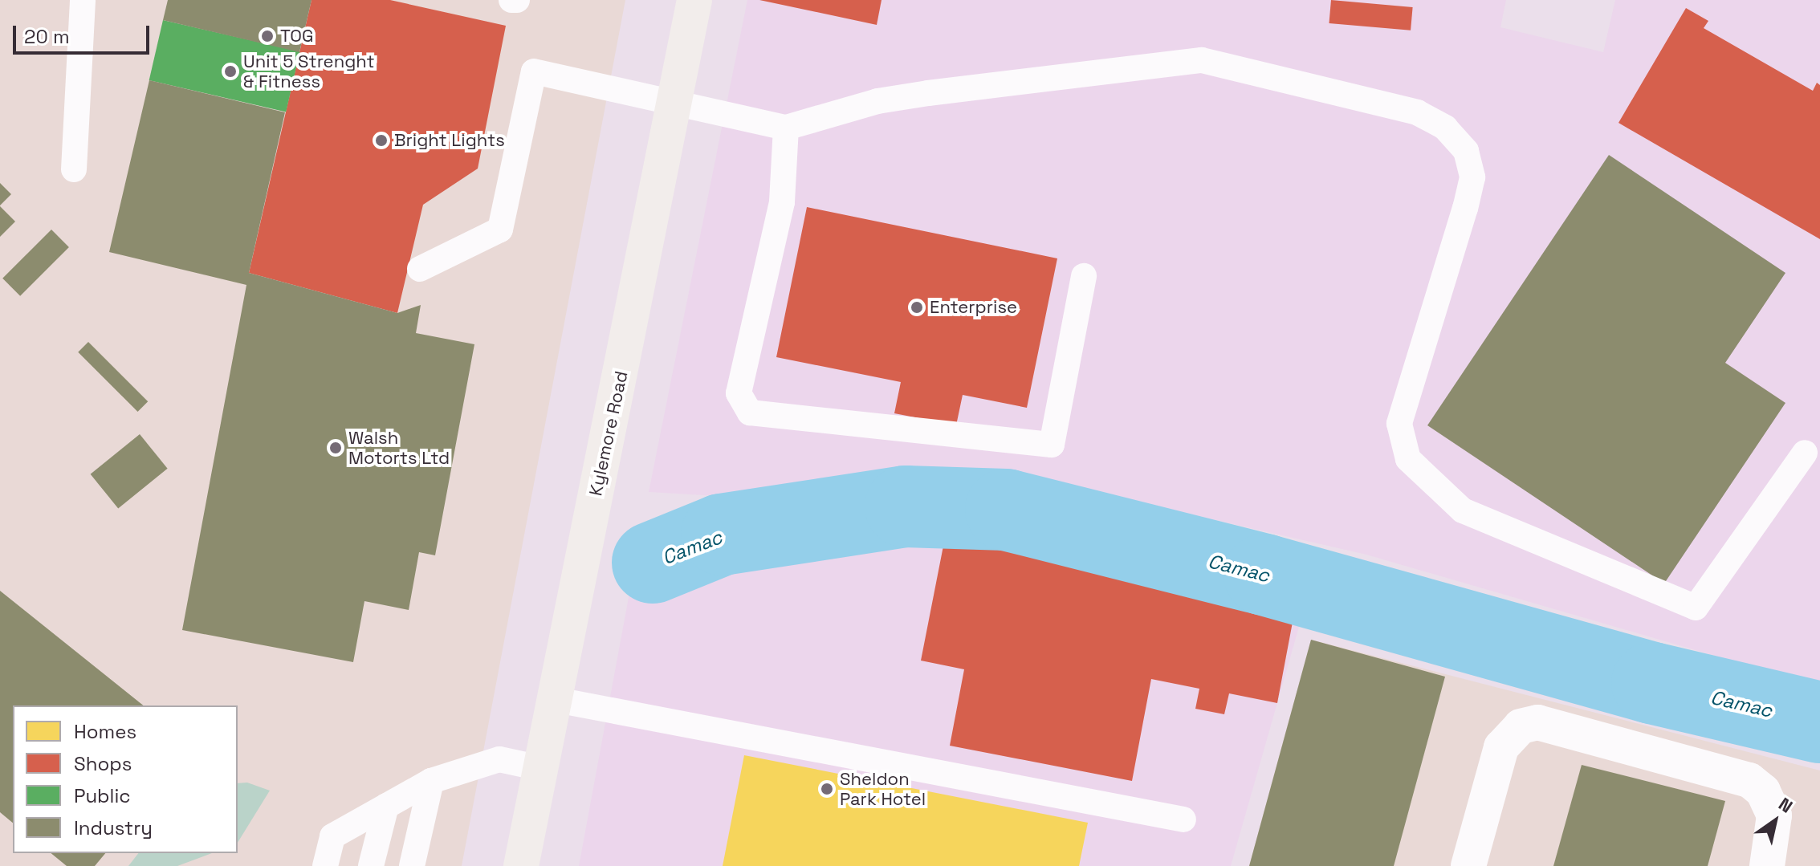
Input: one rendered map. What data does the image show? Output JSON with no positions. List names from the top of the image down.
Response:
{
  "streets": {
    "main road": ["Kylemore Road"]
  },
  "water": ["Camac"],
  "places": [
    "TOG",
    "Unit 5 Strenght & Fitness",
    "Bright Lights",
    "Enterprise",
    "Walsh Motorts Ltd",
    "Sheldon Park Hotel"
  ],
  "legend": [
    "Homes",
    "Shops",
    "Public",
    "Industry"
  ],
  "scale_bar": "20 m",
  "north": "top right"
}
